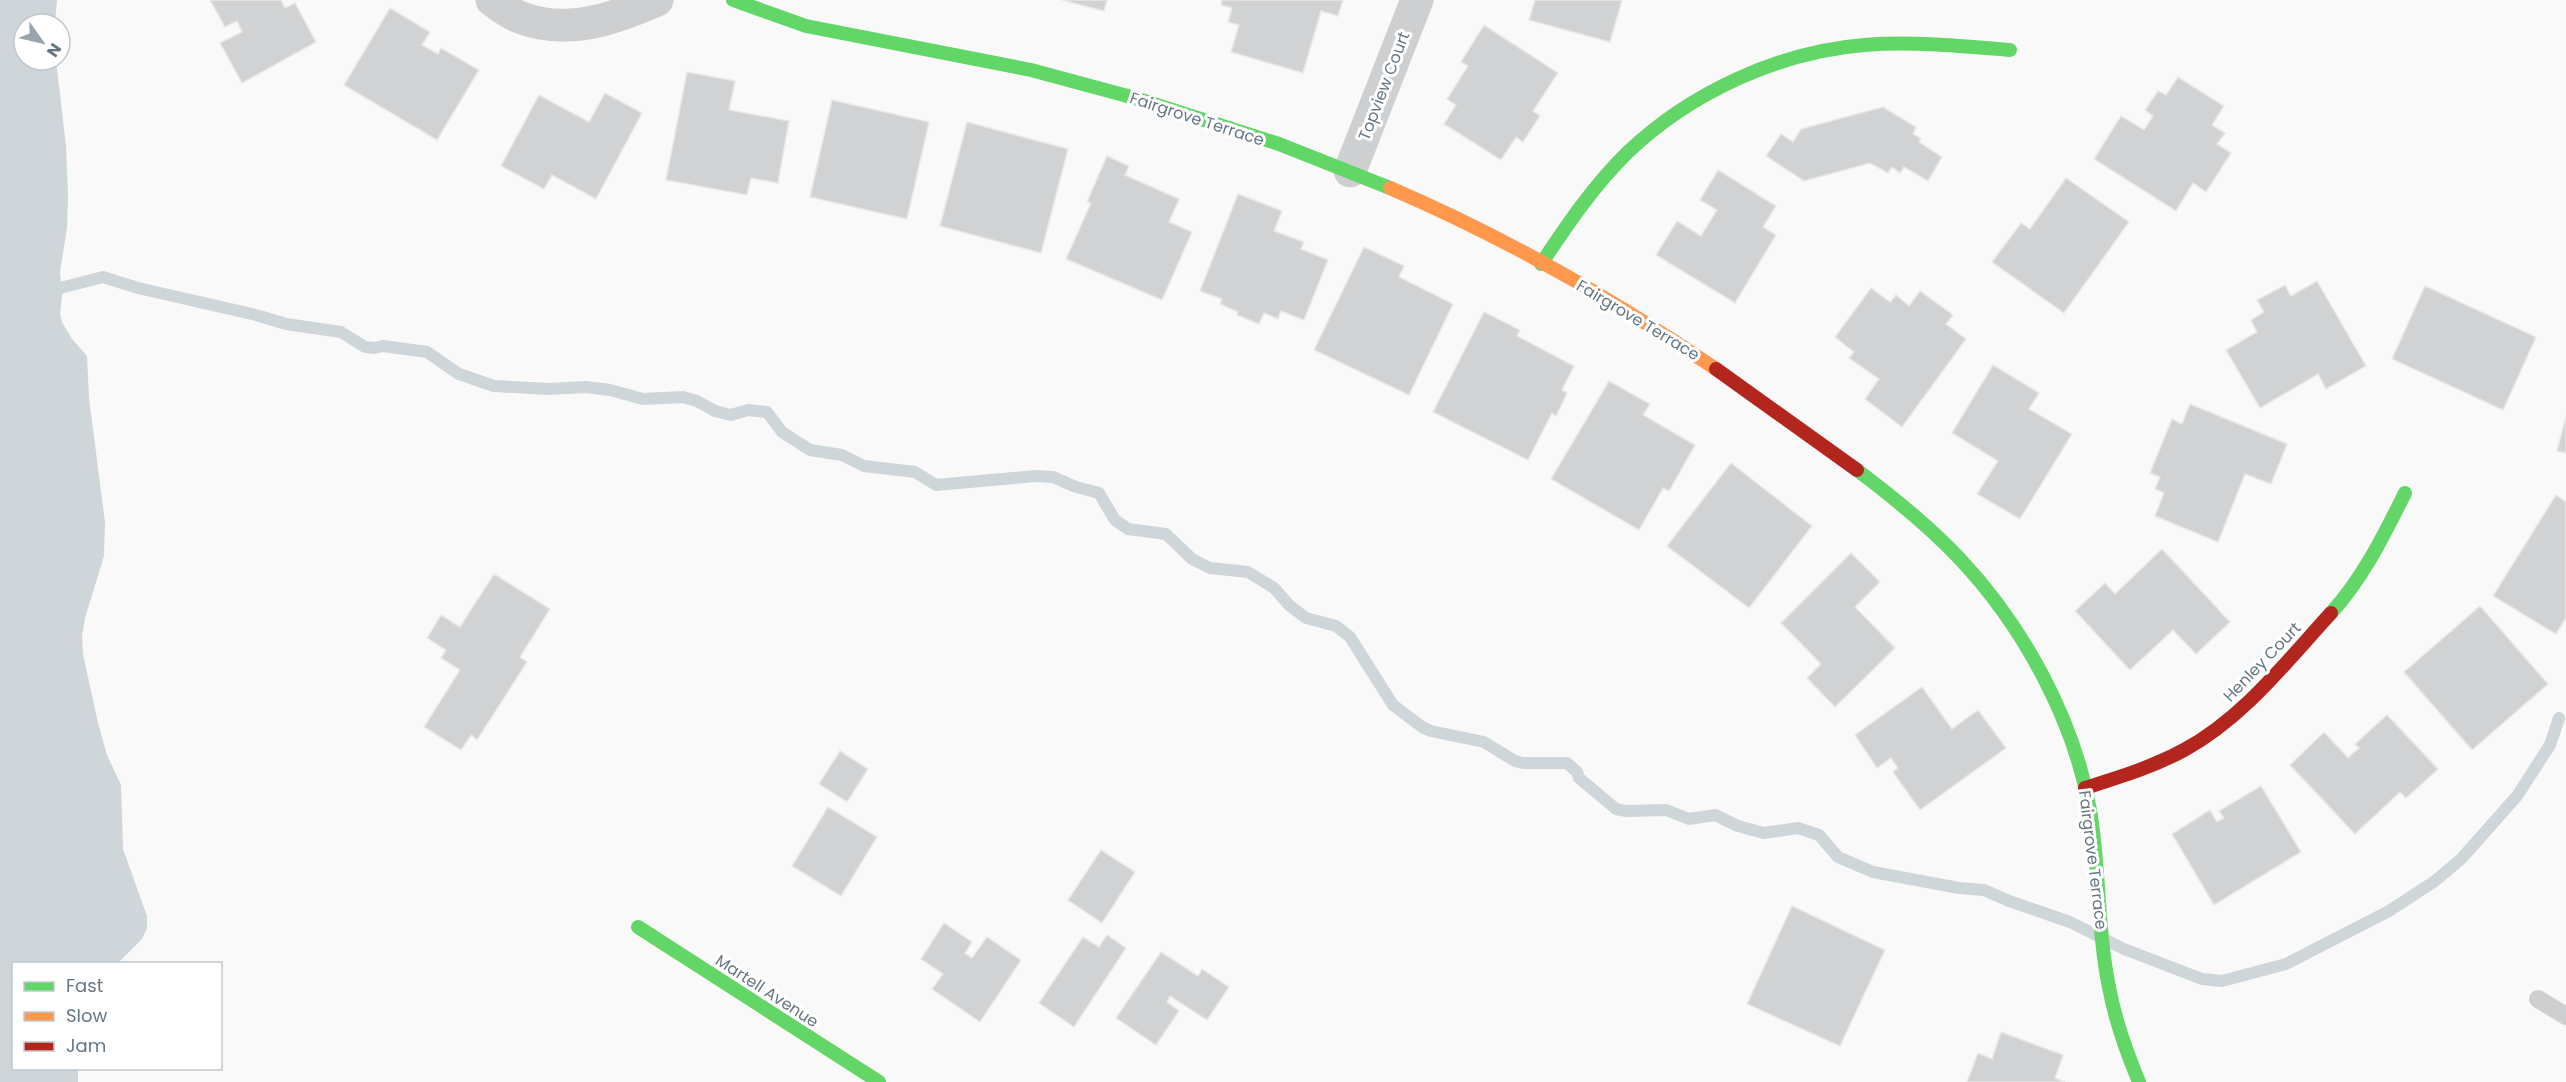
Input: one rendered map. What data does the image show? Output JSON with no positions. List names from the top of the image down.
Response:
{
  "streets": {
    "street": [
      "Topview Court",
      "Fairgrove Terrace",
      "Henley Court",
      "Martell Avenue"
    ]
  },
  "crossings": [
    ["Topview Court", "Fairgrove Terrace"],
    ["Fairgrove Terrace", "Henley Court"]
  ],
  "legend": ["Fast", "Slow", "Jam"],
  "north": "bottom right"
}
